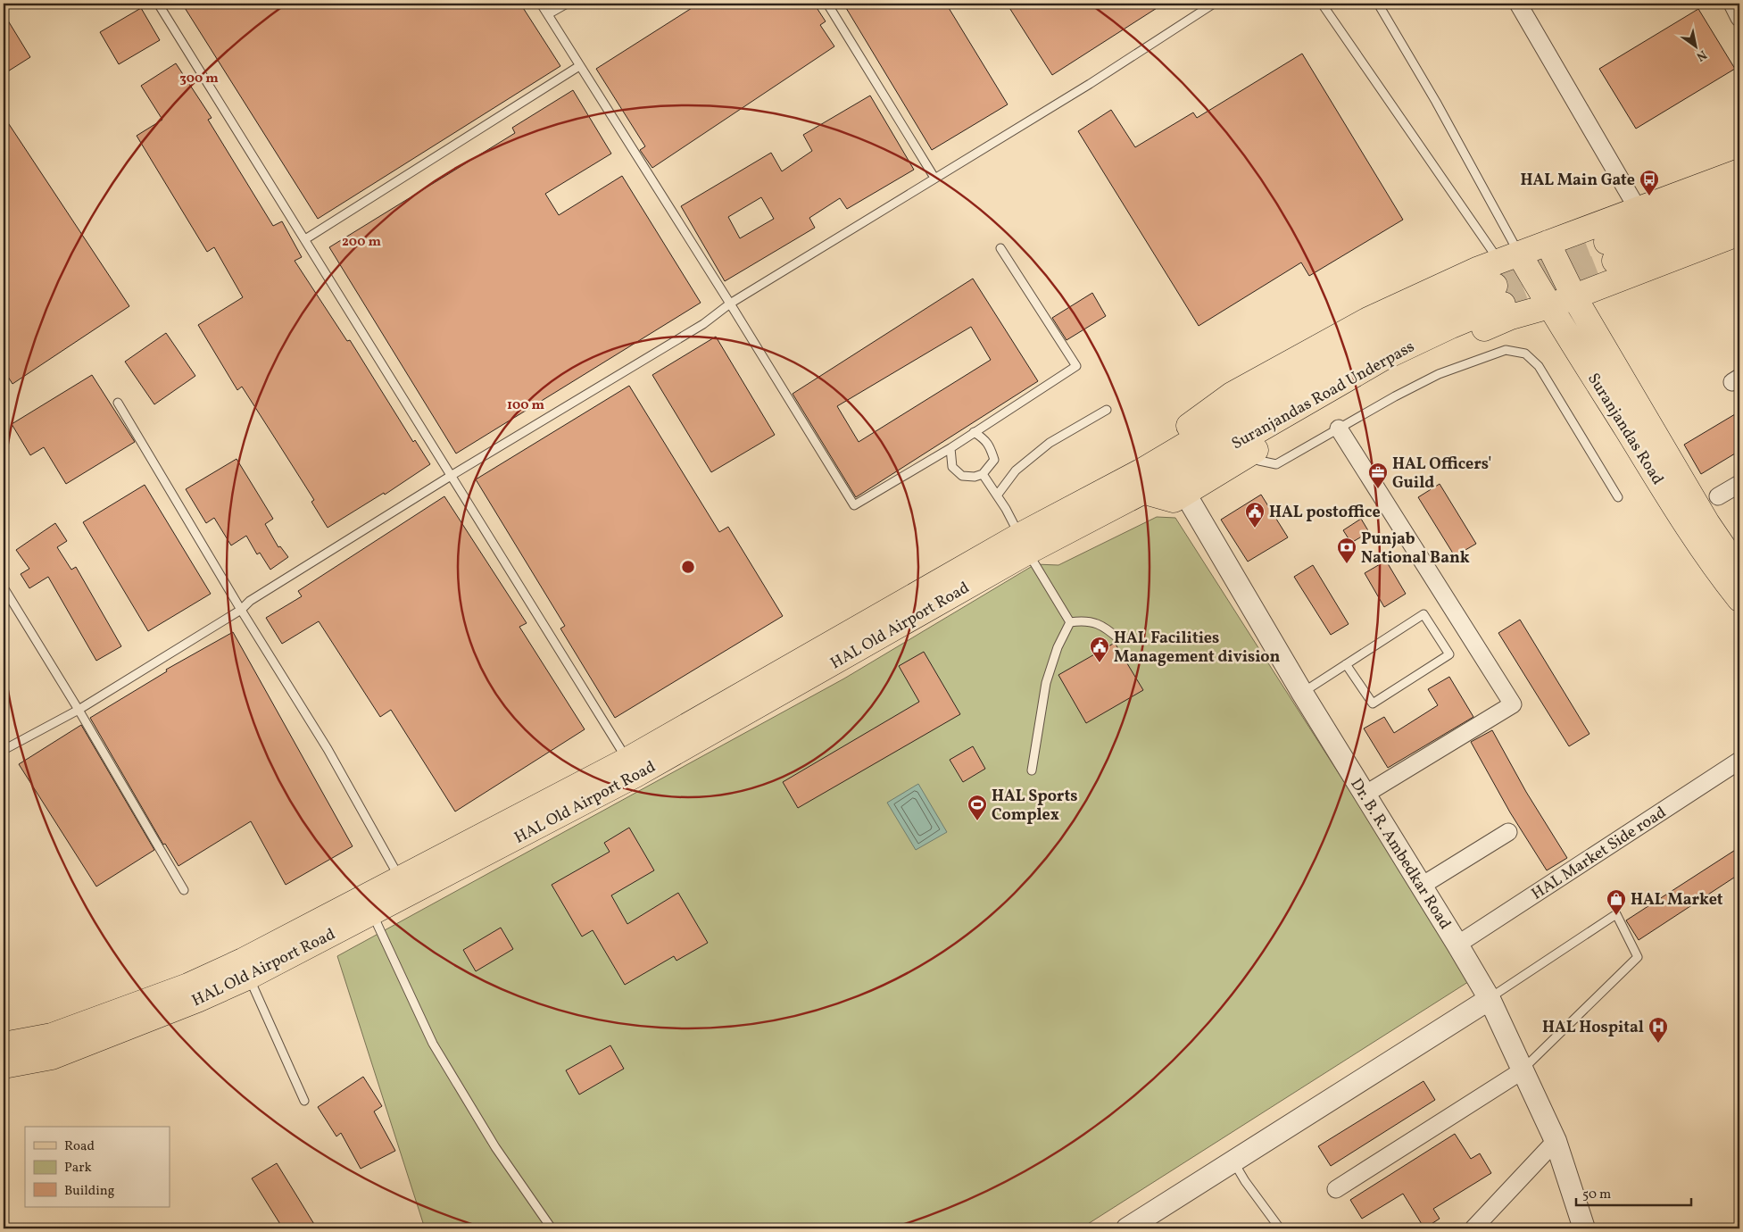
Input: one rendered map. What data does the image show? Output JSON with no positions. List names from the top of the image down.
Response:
{
  "streets": {
    "main road": ["Suranjandas Road Underpass", "Suranjandas Road", "HAL Old Airport Road"],
    "street": ["HAL Market Side road", "Dr. B. R. Ambedkar Road"]
  },
  "crossings": [
    ["Suranjandas Road Underpass", "HAL Old Airport Road"],
    ["HAL Market Side road", "Dr. B. R. Ambedkar Road"]
  ],
  "places": {
    "bus stop": ["HAL Main Gate"],
    "office": ["HAL Officers' Guild"],
    "public building": ["HAL postoffice", "HAL Facilities Management division"],
    "bank": ["Punjab National Bank"],
    "sports": ["HAL Sports Complex"],
    "shop": ["HAL Market"],
    "hospital": ["HAL Hospital"]
  },
  "legend": ["Road", "Park", "Building"],
  "scale_bar": "50 m",
  "north": "bottom right",
  "rings": ["300 m", "200 m", "100 m"]
}
